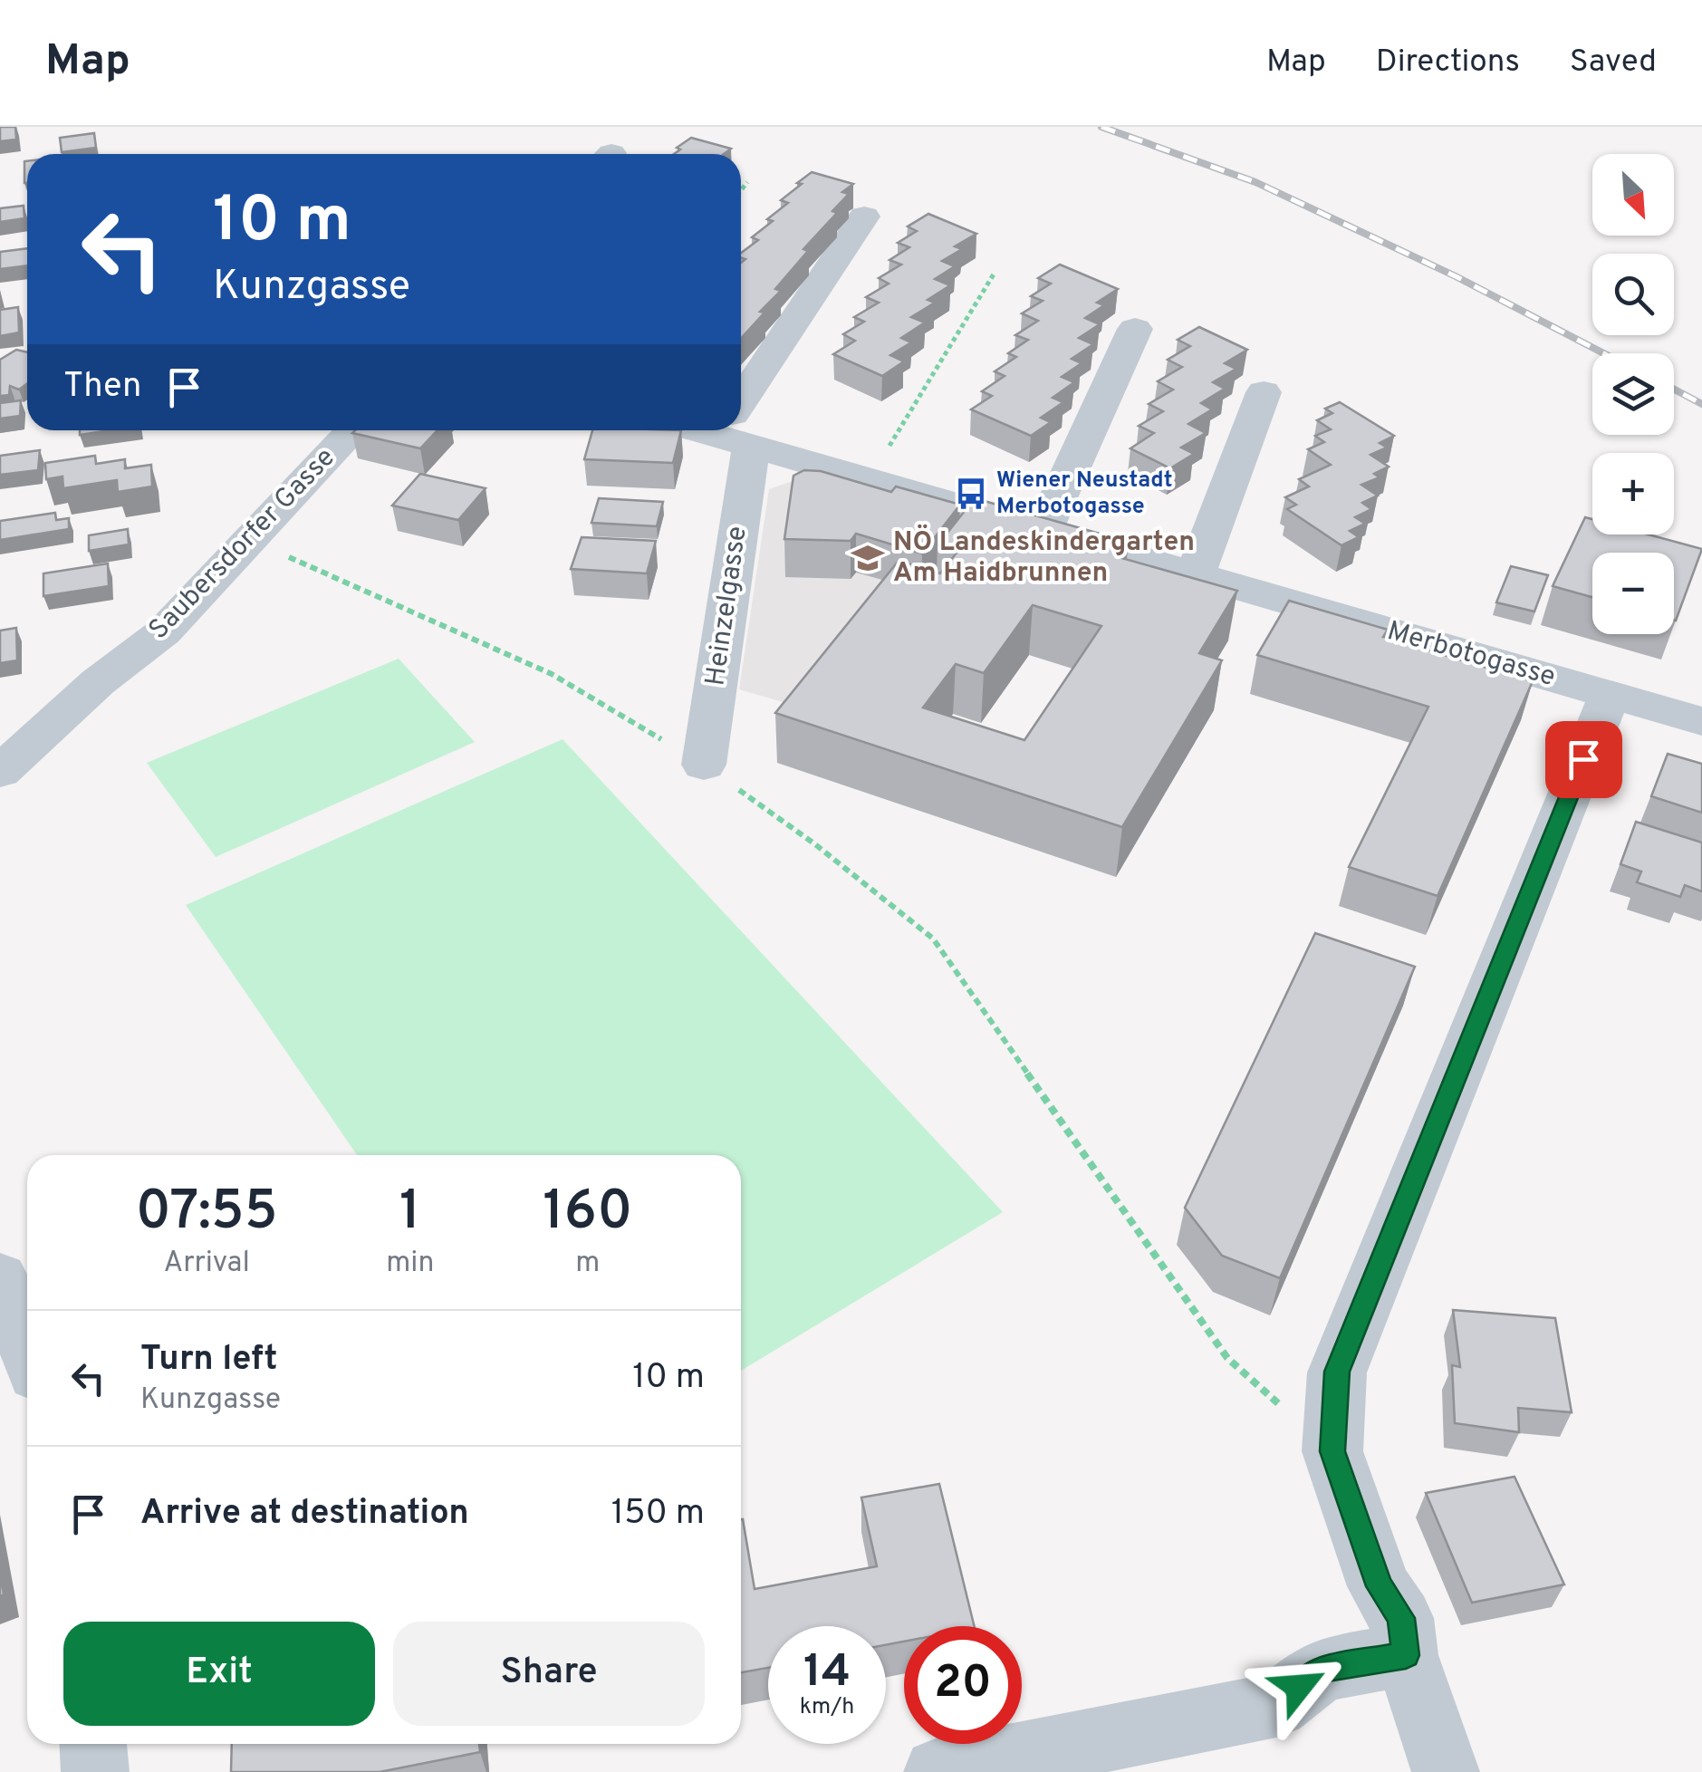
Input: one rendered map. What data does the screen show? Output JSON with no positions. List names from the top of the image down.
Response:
{
  "streets": {
    "street": ["Saubersdorfer Gasse", "Heinzelgasse", "Merbotogasse"]
  },
  "places": {
    "bus stop": ["Wiener Neustadt Merbotogasse"],
    "school or university": ["NÖ Landeskindergarten Am Haidbrunnen"]
  },
  "north": "bottom right",
  "page": {
    "header": "Map",
    "nav": ["Map", "Directions", "Saved"],
    "map_buttons": ["+", "−"],
    "turn": ["10 m", "Kunzgasse"],
    "then": "Then",
    "eta": [
      "07:55",
      "Arrival",
      "1",
      "min",
      "160",
      "m"
    ],
    "list": [
      {
        "name": "Turn left",
        "note": "Kunzgasse",
        "value": "10 m"
      },
      {
        "name": "Arrive at destination",
        "value": "150 m"
      }
    ],
    "buttons": ["Exit", "Share"],
    "speed": "14 km/h",
    "limit": "20"
  }
}
